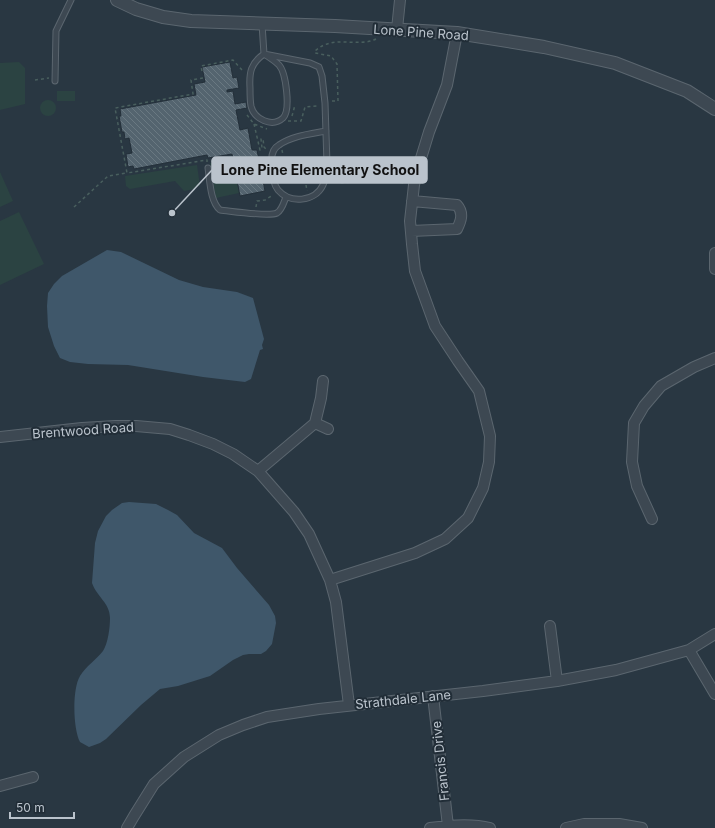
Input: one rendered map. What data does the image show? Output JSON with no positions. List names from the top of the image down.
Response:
{
  "streets": {
    "street": [
      "Lone Pine Road",
      "Brentwood Road",
      "Strathdale Lane",
      "Francis Drive"
    ]
  },
  "crossings": [
    ["Brentwood Road", "Strathdale Lane"],
    ["Strathdale Lane", "Francis Drive"]
  ],
  "places": ["Lone Pine Elementary School"],
  "scale_bar": "50 m"
}
